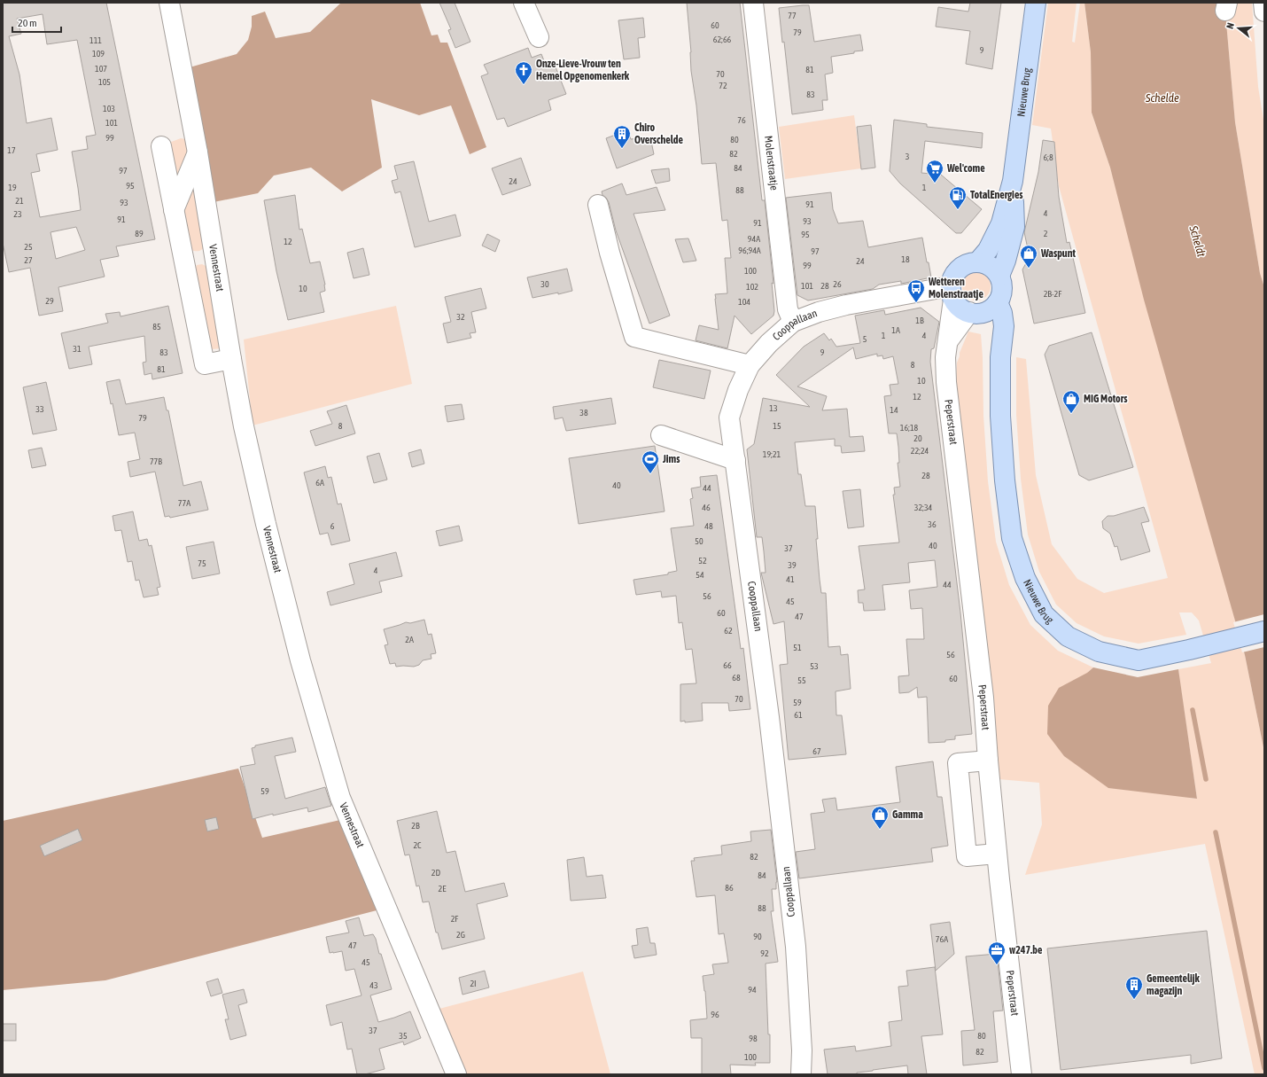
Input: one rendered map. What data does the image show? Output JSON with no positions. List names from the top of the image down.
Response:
{
  "streets": {
    "main road": ["Nieuwe Brug"],
    "street": [
      "Molenstraatje",
      "Vennestraat",
      "Cooppallaan",
      "Peperstraat"
    ]
  },
  "crossings": [
    ["Nieuwe Brug", "Cooppallaan"],
    ["Nieuwe Brug", "Peperstraat"],
    ["Molenstraatje", "Cooppallaan"],
    ["Cooppallaan", "Peperstraat"]
  ],
  "water": ["Schelde", "Scheldt"],
  "places": {
    "church": ["Onze-Lieve-Vrouw ten Hemel Opgenomenkerk"],
    "building": ["Chiro Overschelde", "Gemeentelijk magazijn"],
    "supermarket": ["Wel'come"],
    "fuel station": ["TotalEnergies"],
    "shop": ["Waspunt", "MIG Motors", "Gamma"],
    "bus stop": ["Wetteren Molenstraatje"],
    "sports": ["Jims"],
    "office": ["w247.be"]
  },
  "house_numbers": [
    "77",
    "60",
    "79",
    "62;66",
    "111",
    "9",
    "109",
    "107",
    "81",
    "70",
    "105",
    "72",
    "83",
    "103",
    "76",
    "101",
    "99",
    "80",
    "17",
    "82",
    "3",
    "6;8",
    "84",
    "97",
    "24",
    "95",
    "19",
    "1",
    "88",
    "21",
    "93",
    "91",
    "4",
    "23",
    "91",
    "93",
    "91",
    "89",
    "2",
    "95",
    "94A",
    "12",
    "25",
    "96;94A",
    "97",
    "18",
    "27",
    "24",
    "99",
    "100",
    "30",
    "26",
    "101",
    "28",
    "102",
    "10",
    "2B-2F",
    "29",
    "104",
    "32",
    "1B",
    "85",
    "1A",
    "1",
    "4",
    "5",
    "31",
    "83",
    "9",
    "8",
    "81",
    "10",
    "12",
    "13",
    "33",
    "14",
    "38",
    "79",
    "8",
    "15",
    "16;18",
    "20",
    "22;24",
    "19;21",
    "77B",
    "28",
    "6A",
    "40",
    "44",
    "77A",
    "46",
    "32;34",
    "36",
    "6",
    "48",
    "50",
    "40",
    "37",
    "52",
    "75",
    "39",
    "4",
    "54",
    "41",
    "44",
    "56",
    "45",
    "60",
    "47",
    "62",
    "2A",
    "51",
    "56",
    "66",
    "53",
    "68",
    "60",
    "55",
    "70",
    "59",
    "61",
    "67",
    "59",
    "2B",
    "2C",
    "82",
    "2D",
    "84",
    "86",
    "2E",
    "88",
    "2F",
    "2G",
    "90",
    "76A",
    "47",
    "92",
    "45",
    "2I",
    "43",
    "94",
    "96",
    "37",
    "35",
    "80",
    "98",
    "82",
    "100"
  ],
  "scale_bar": "20 m",
  "north": "left"
}
